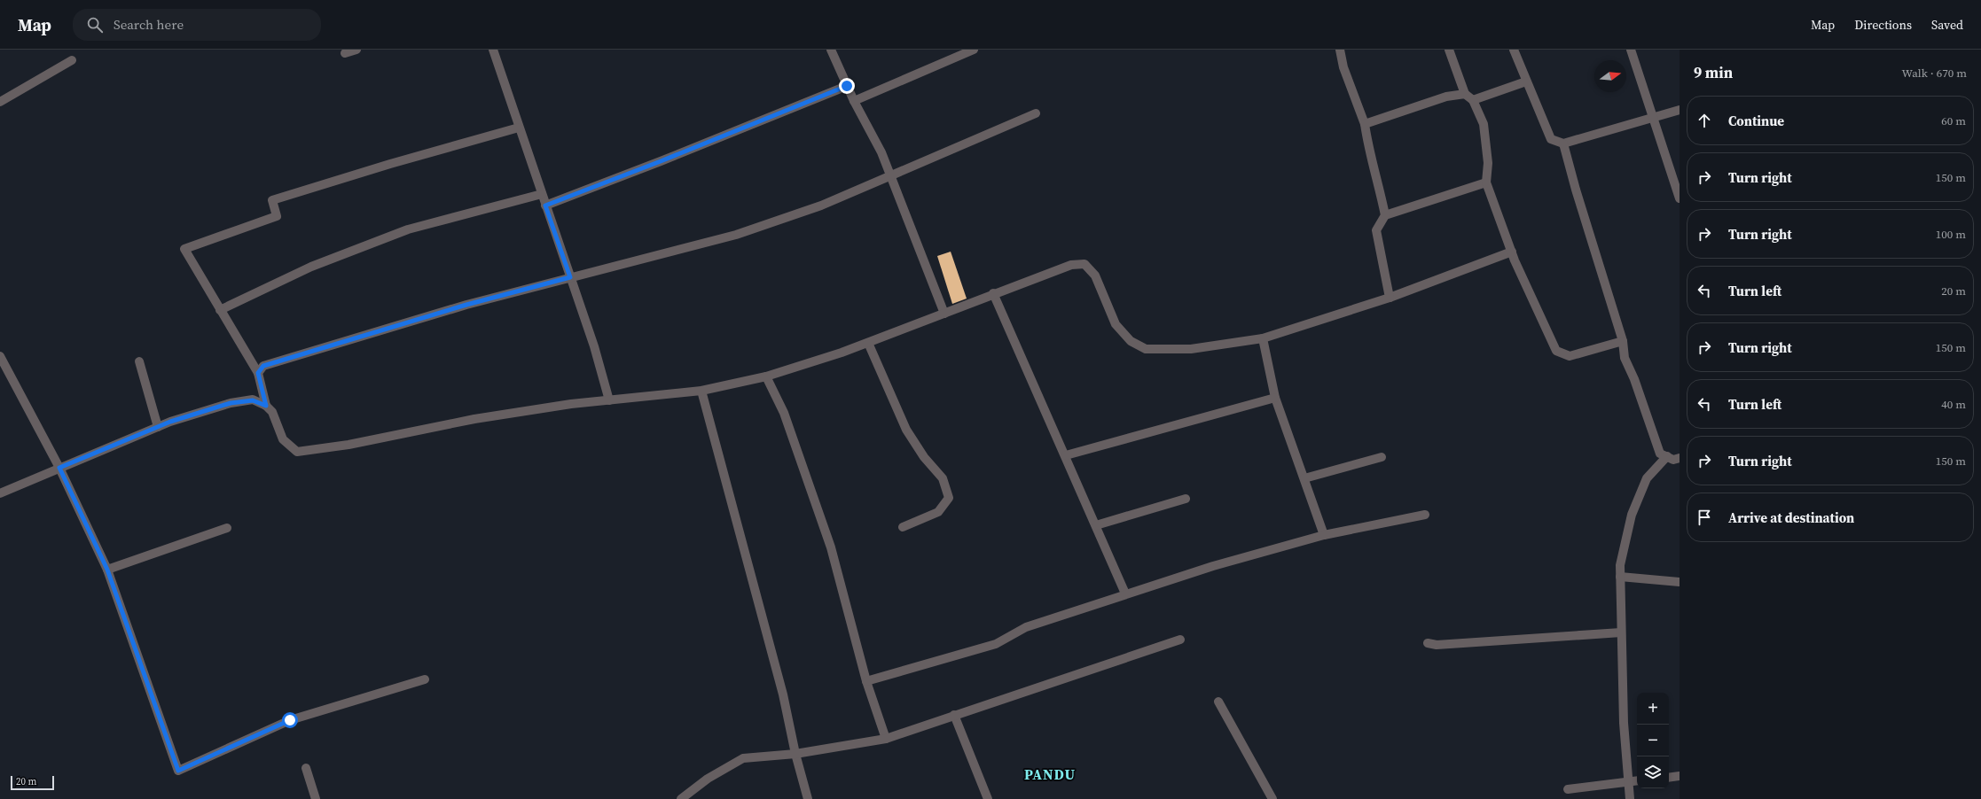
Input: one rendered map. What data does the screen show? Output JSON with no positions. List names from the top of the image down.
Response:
{
  "districts": ["PANDU"],
  "scale_bar": "20 m",
  "north": "right",
  "page": {
    "header": "Map",
    "search": "Search here",
    "nav": ["Map", "Directions", "Saved"],
    "heading": ["9 min", "Walk · 670 m"],
    "list": [
      ["Continue", "60 m"],
      ["Turn right", "150 m"],
      ["Turn right", "100 m"],
      ["Turn left", "20 m"],
      ["Turn right", "150 m"],
      ["Turn left", "40 m"],
      ["Turn right", "150 m"],
      "Arrive at destination"
    ],
    "map_buttons": ["+", "−"],
    "scale": "20 m"
  }
}
